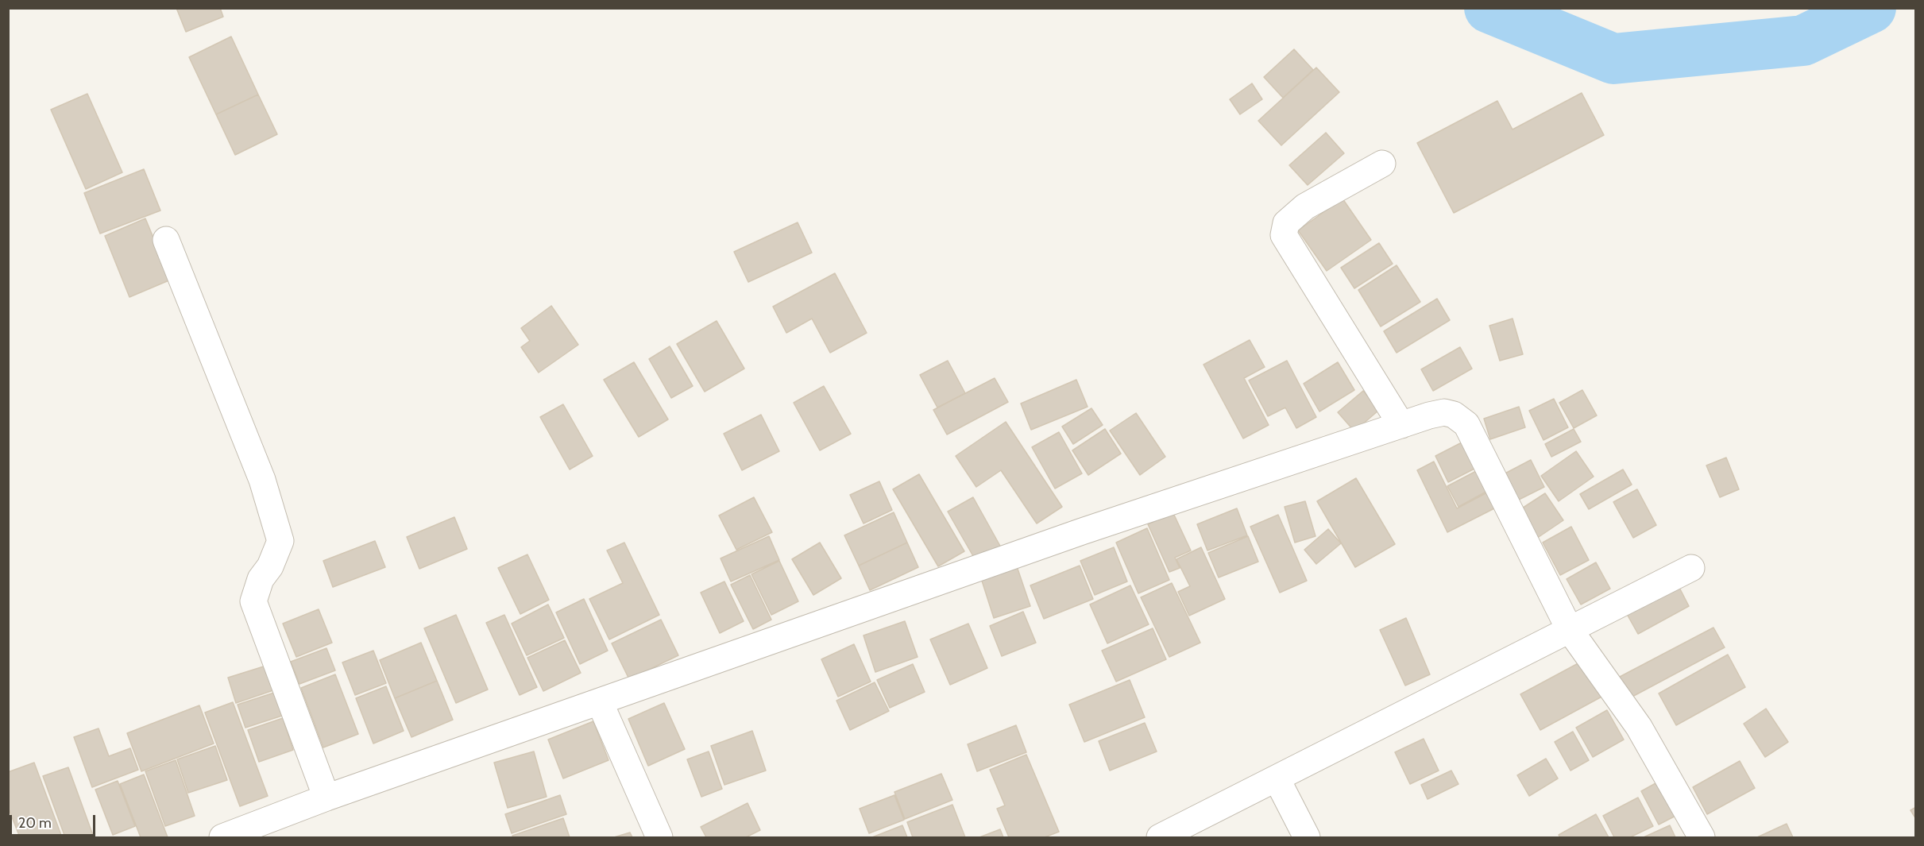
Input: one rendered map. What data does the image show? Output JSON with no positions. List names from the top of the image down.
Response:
{
  "scale_bar": "20 m"
}
